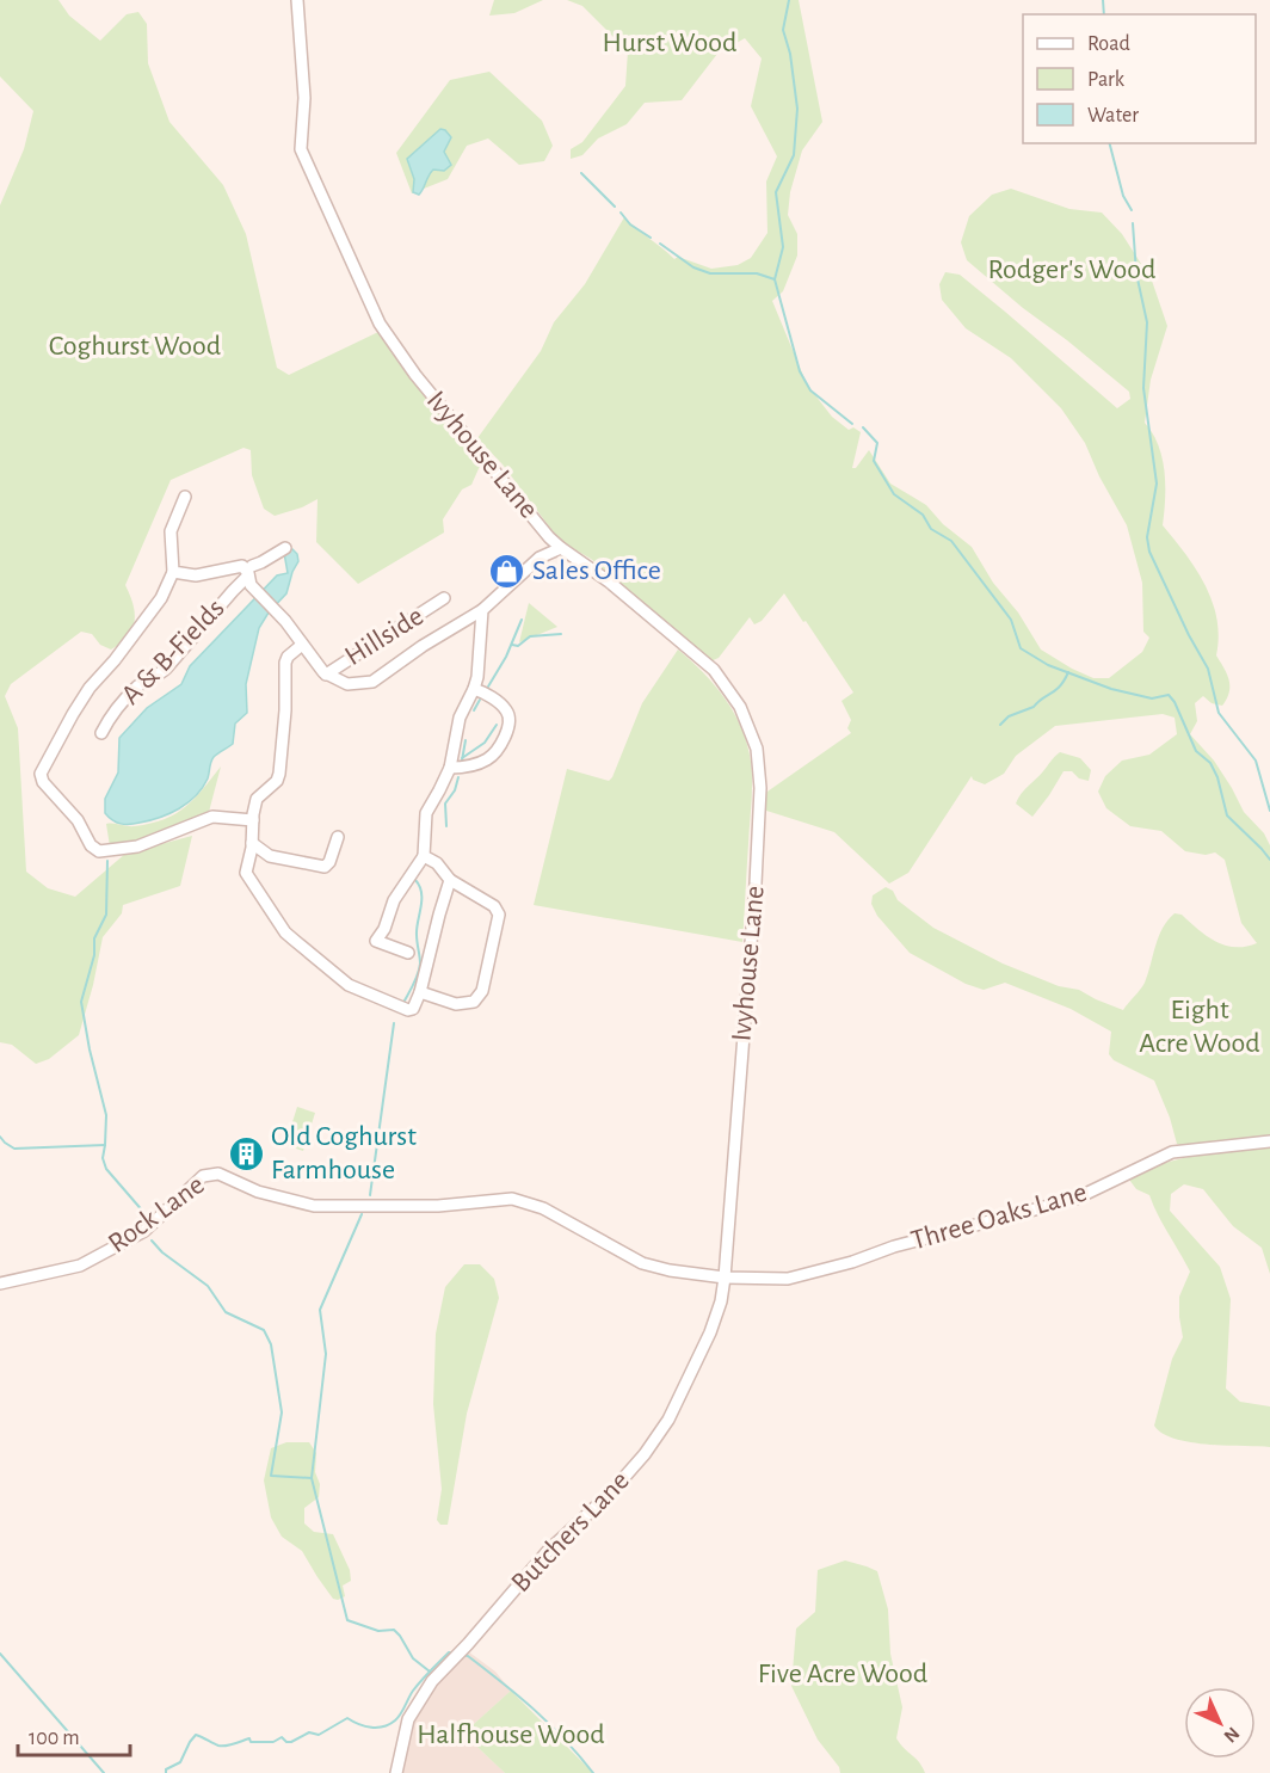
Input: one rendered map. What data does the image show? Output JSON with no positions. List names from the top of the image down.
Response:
{
  "streets": {
    "street": [
      "Ivyhouse Lane",
      "Hillside",
      "A & B-Fields",
      "Rock Lane",
      "Three Oaks Lane",
      "Butchers Lane"
    ]
  },
  "crossings": [
    ["Ivyhouse Lane", "Rock Lane"],
    ["Ivyhouse Lane", "Three Oaks Lane"],
    ["Ivyhouse Lane", "Butchers Lane"],
    ["Rock Lane", "Three Oaks Lane"],
    ["Rock Lane", "Butchers Lane"],
    ["Three Oaks Lane", "Butchers Lane"]
  ],
  "parks": [
    "Hurst Wood",
    "Rodger's Wood",
    "Coghurst Wood",
    "Eight Acre Wood",
    "Five Acre Wood",
    "Halfhouse Wood"
  ],
  "places": {
    "shop": ["Sales Office"],
    "building": ["Old Coghurst Farmhouse"]
  },
  "legend": ["Road", "Park", "Water"],
  "scale_bar": "100 m",
  "north": "bottom right"
}
